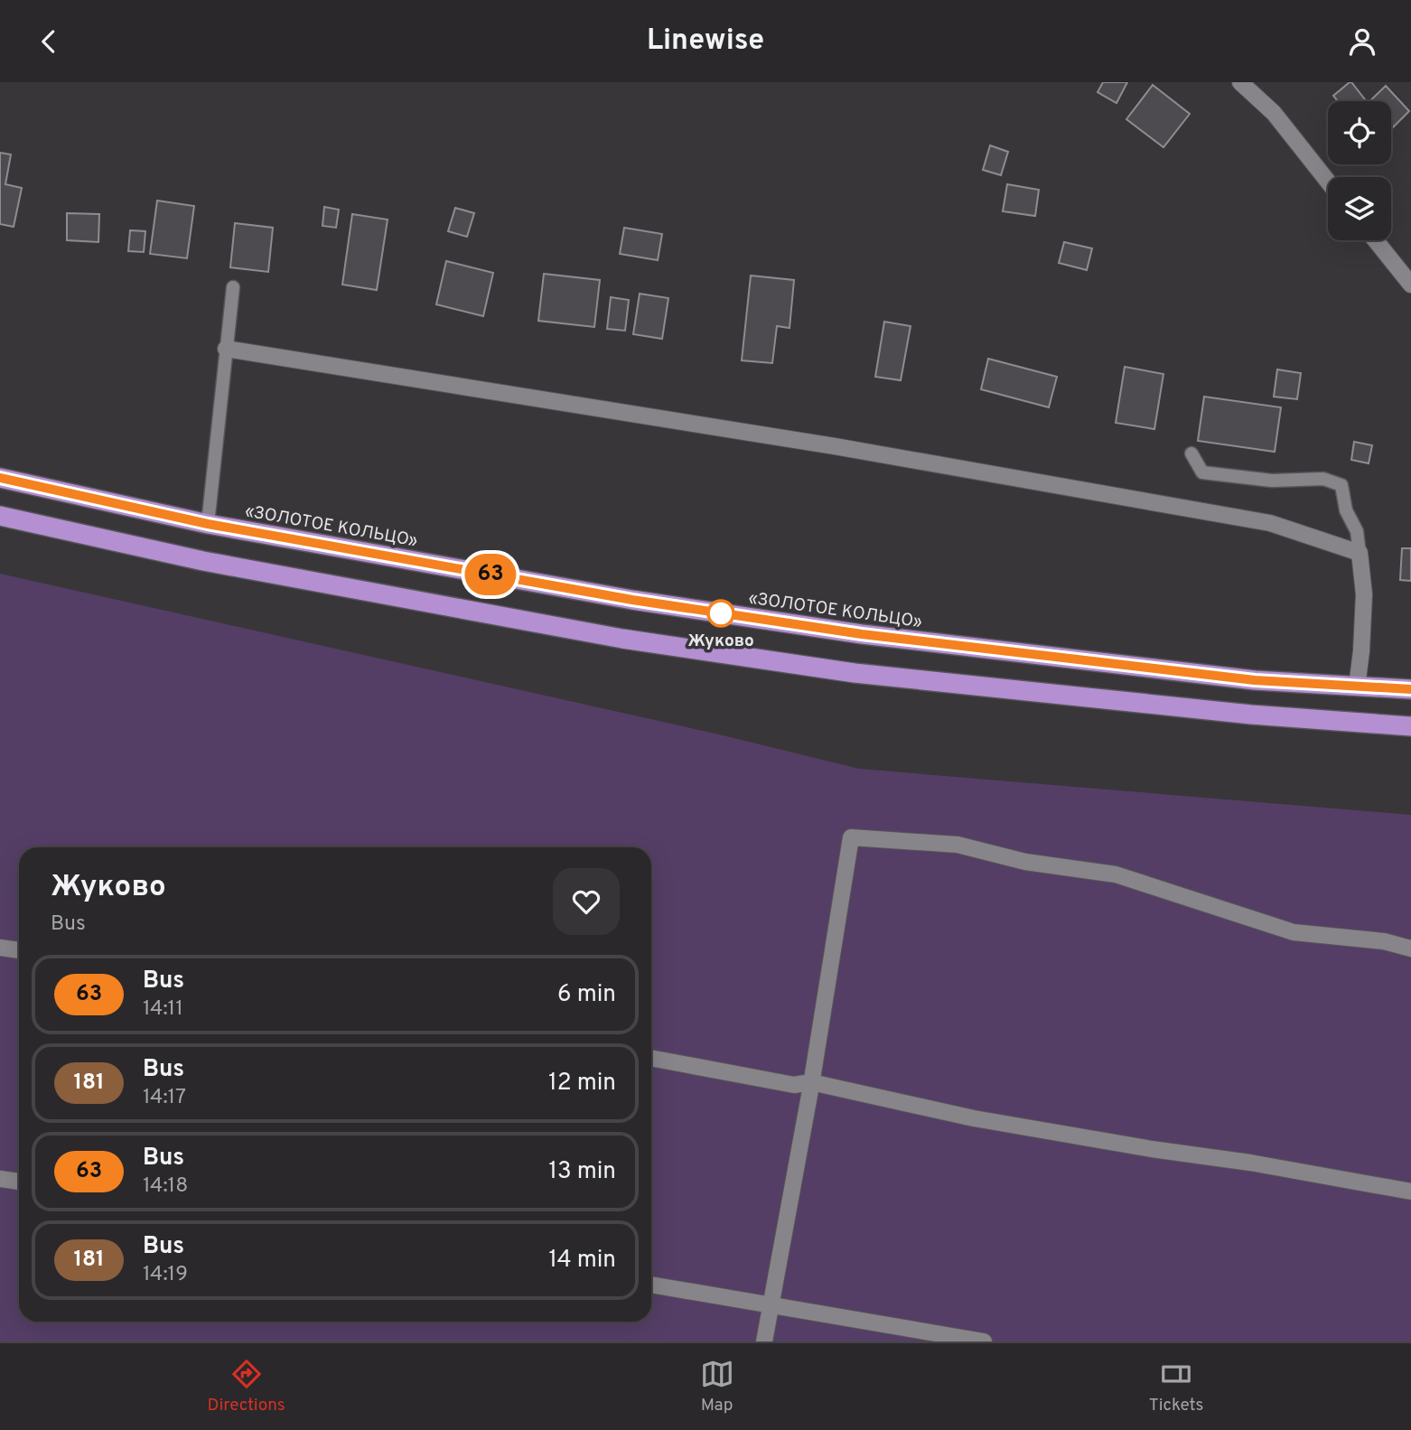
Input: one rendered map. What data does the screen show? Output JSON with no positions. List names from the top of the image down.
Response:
{
  "streets": {
    "highway": ["«ЗОЛОТОЕ КОЛЬЦО»"]
  },
  "places": ["Жуково"],
  "lines": ["bus line 63"],
  "page": {
    "header": "Linewise",
    "on_map": "63",
    "heading": ["Жуково", "Bus"],
    "list": [
      {
        "mark": "63",
        "name": "Bus",
        "note": "14:11",
        "value": "6 min"
      },
      {
        "mark": "181",
        "name": "Bus",
        "note": "14:17",
        "value": "12 min"
      },
      {
        "mark": "63",
        "name": "Bus",
        "note": "14:18",
        "value": "13 min"
      },
      {
        "mark": "181",
        "name": "Bus",
        "note": "14:19",
        "value": "14 min"
      }
    ],
    "tabs": ["Directions", "Map", "Tickets"]
  }
}
